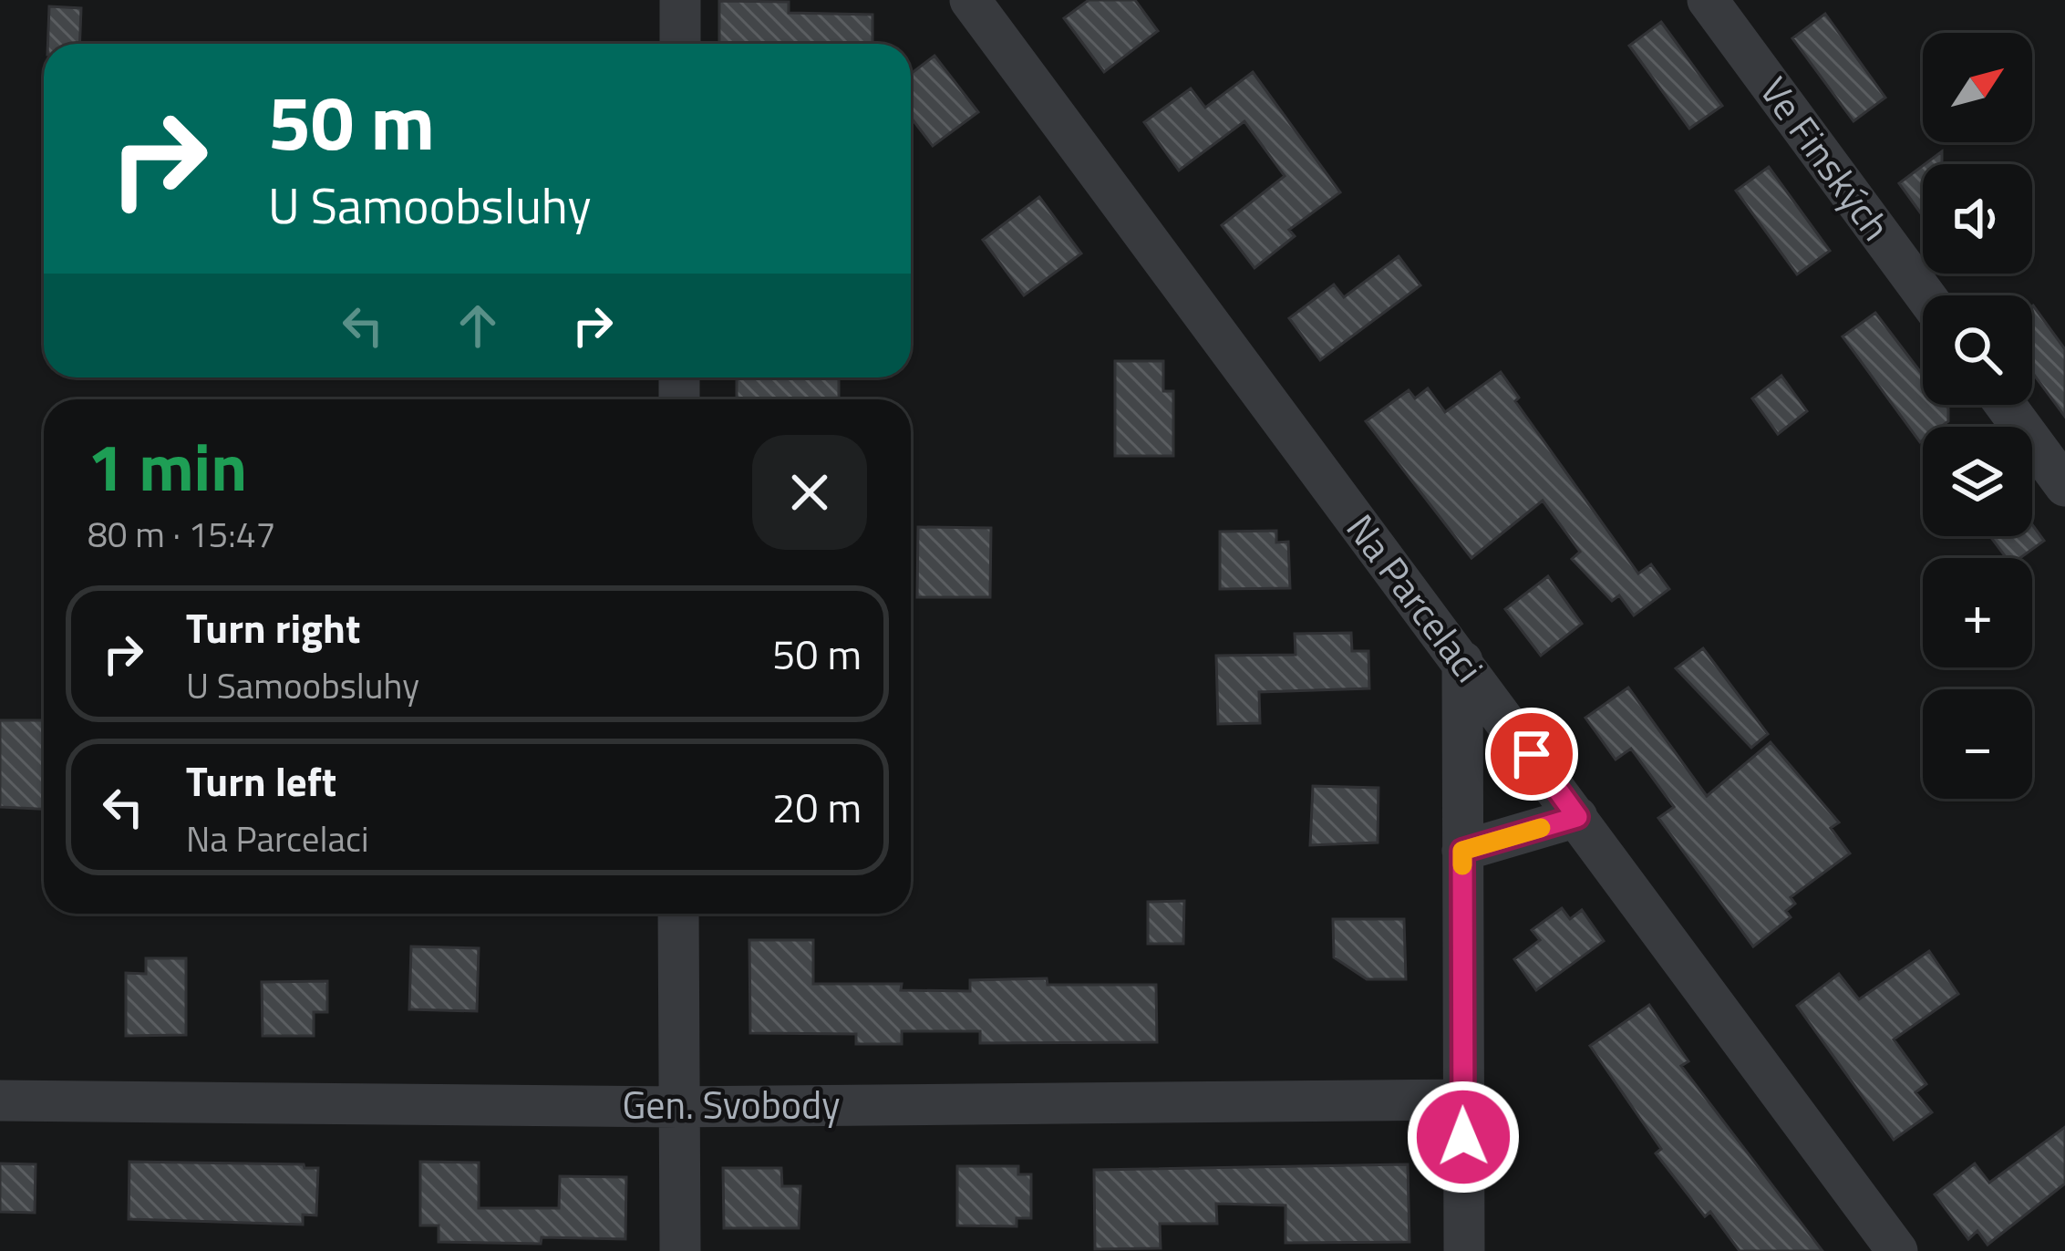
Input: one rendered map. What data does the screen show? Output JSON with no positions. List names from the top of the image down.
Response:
{
  "streets": {
    "street": ["Ve Finských", "Na Parcelaci", "Gen. Svobody"]
  },
  "north": "top right",
  "page": {
    "map_buttons": ["+", "−"],
    "turn": ["50 m", "U Samoobsluhy"],
    "heading": ["1 min", "80 m · 15:47"],
    "list": [
      {
        "name": "Turn right",
        "note": "U Samoobsluhy",
        "value": "50 m"
      },
      {
        "name": "Turn left",
        "note": "Na Parcelaci",
        "value": "20 m"
      }
    ]
  }
}
